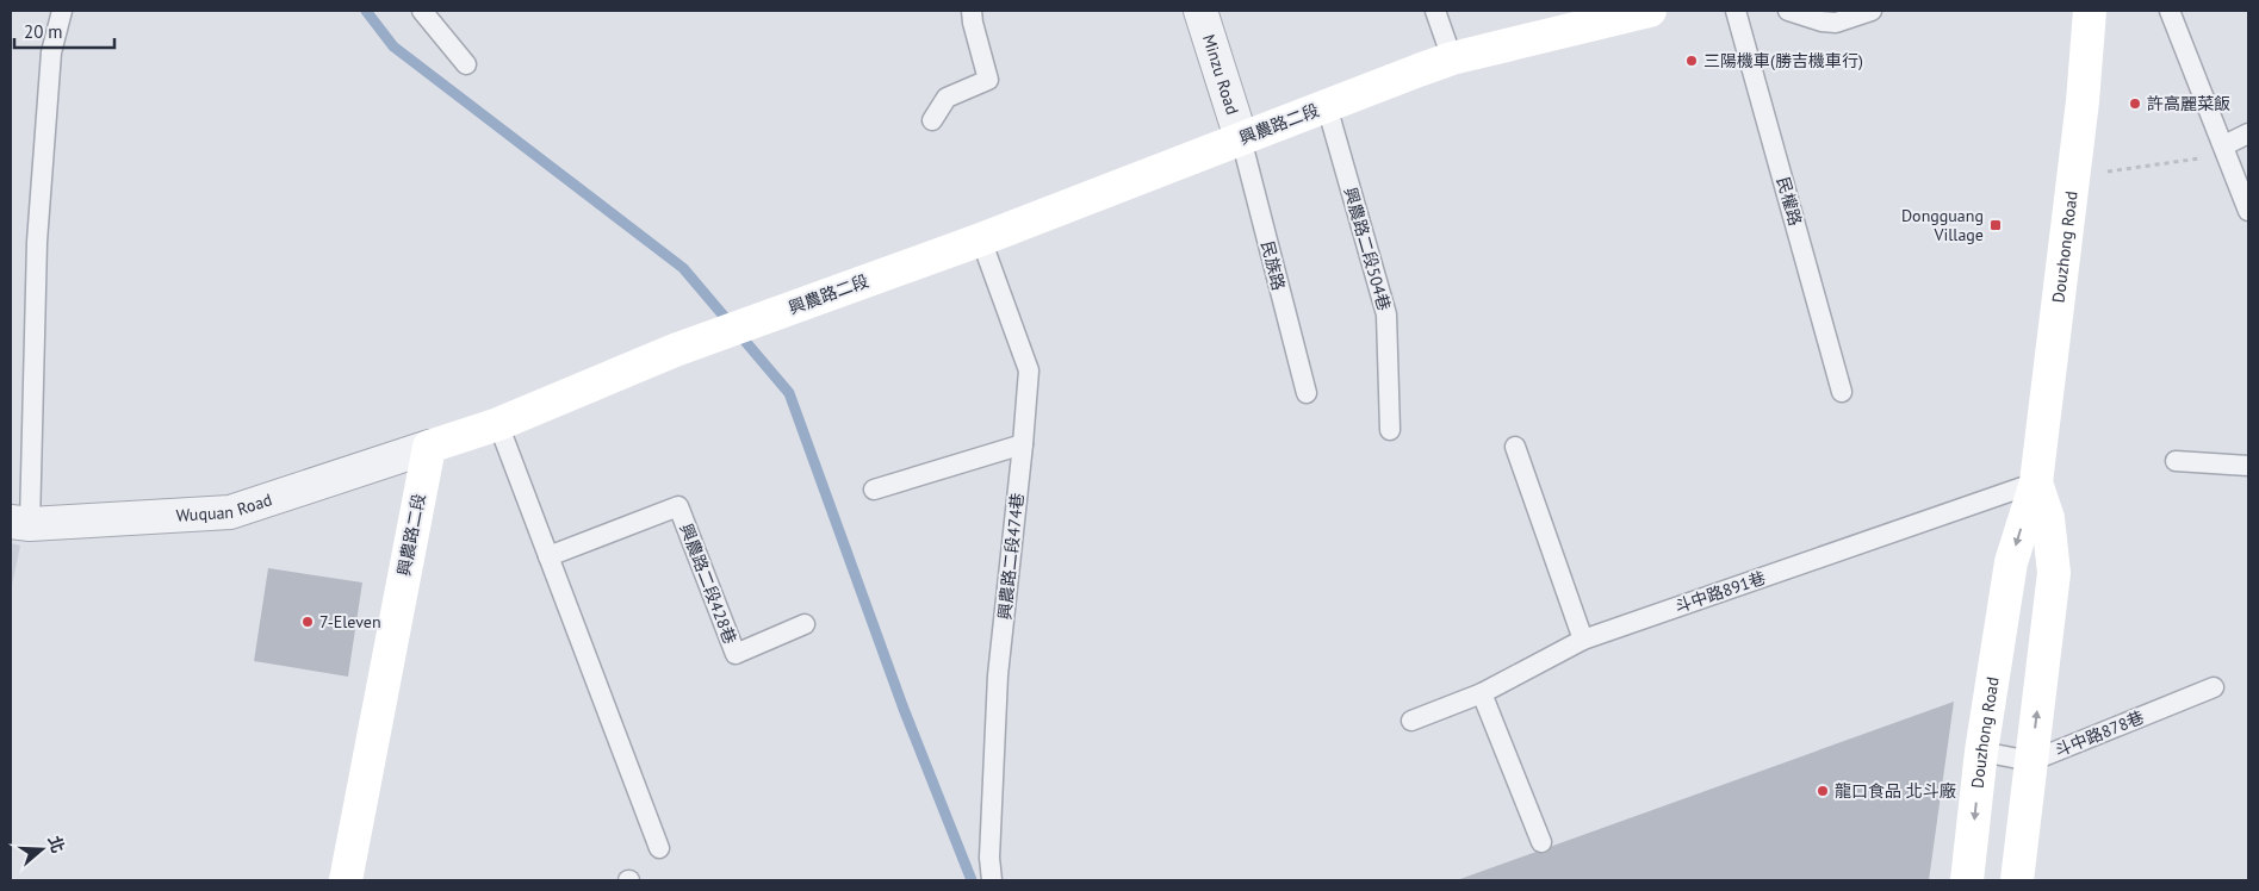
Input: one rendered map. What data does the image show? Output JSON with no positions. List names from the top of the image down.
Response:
{
  "streets": {
    "street": [
      "Minzu Road",
      "興農路二段",
      "Douzhong Road",
      "Wuquan Road"
    ],
    "lane": [
      "民權路",
      "興農路二段504巷",
      "民族路",
      "興農路二段474巷",
      "興農路二段428巷",
      "斗中路891巷",
      "斗中路878巷"
    ]
  },
  "crossings": [
    ["Minzu Road", "興農路二段"],
    ["Minzu Road", "民族路"],
    ["興農路二段", "興農路二段504巷"],
    ["興農路二段", "民族路"],
    ["興農路二段", "Wuquan Road"],
    ["興農路二段", "興農路二段474巷"],
    ["Douzhong Road", "斗中路891巷"],
    ["Douzhong Road", "斗中路878巷"]
  ],
  "places": {
    "other": [
      "三陽機車(勝吉機車行)",
      "許高麗菜飯",
      "7-Eleven",
      "龍口食品 北斗廠"
    ],
    "transit": ["Dongguang Village"]
  },
  "scale_bar": "20 m",
  "north": "right"
}
